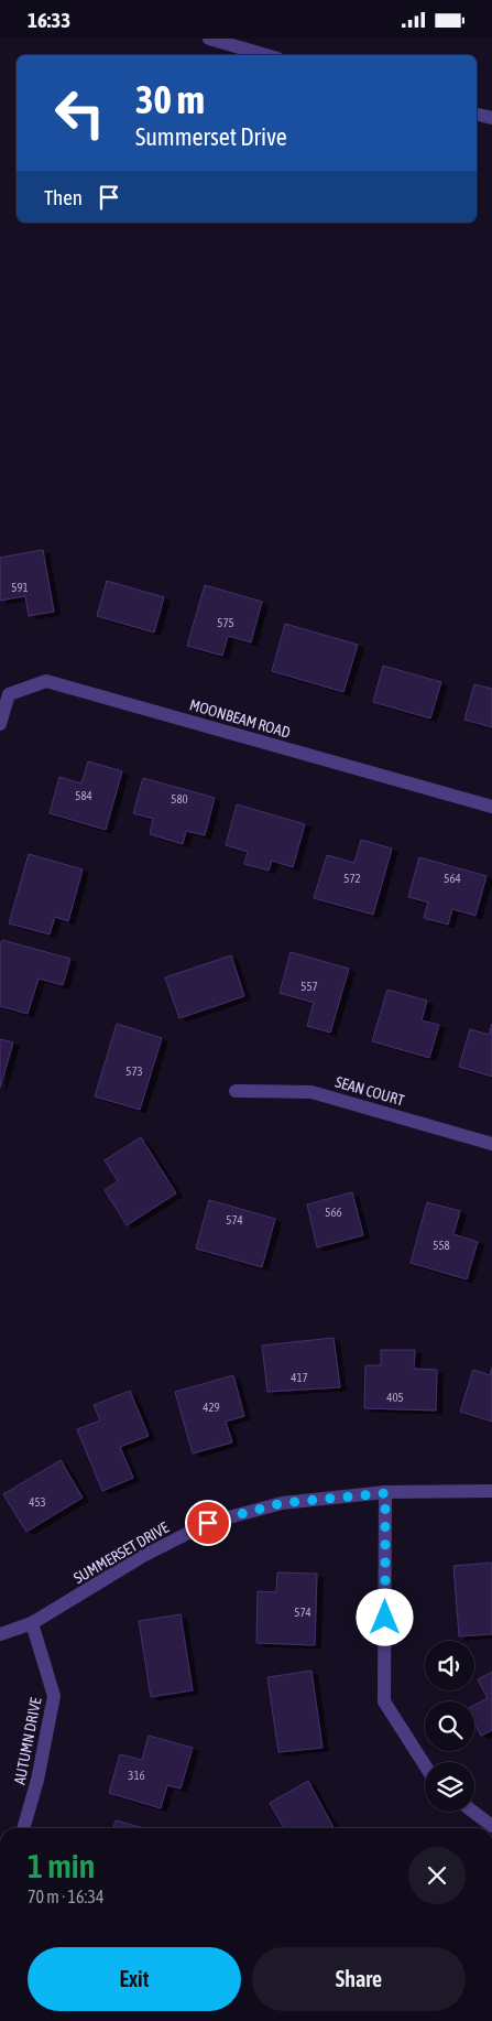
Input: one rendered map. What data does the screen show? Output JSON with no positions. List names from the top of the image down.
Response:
{
  "streets": {
    "street": [
      "MOONBEAM ROAD",
      "SEAN COURT",
      "SUMMERSET DRIVE",
      "AUTUMN DRIVE"
    ]
  },
  "crossings": [
    ["SUMMERSET DRIVE", "AUTUMN DRIVE"]
  ],
  "house_numbers": [
    "591",
    "575",
    "584",
    "580",
    "572",
    "564",
    "557",
    "573",
    "566",
    "574",
    "558",
    "417",
    "405",
    "429",
    "453",
    "574",
    "316"
  ],
  "page": {
    "status": "16:33",
    "turn": ["30 m", "Summerset Drive"],
    "then": "Then",
    "heading": ["1 min", "70 m · 16:34"],
    "buttons": ["Exit", "Share"]
  }
}
